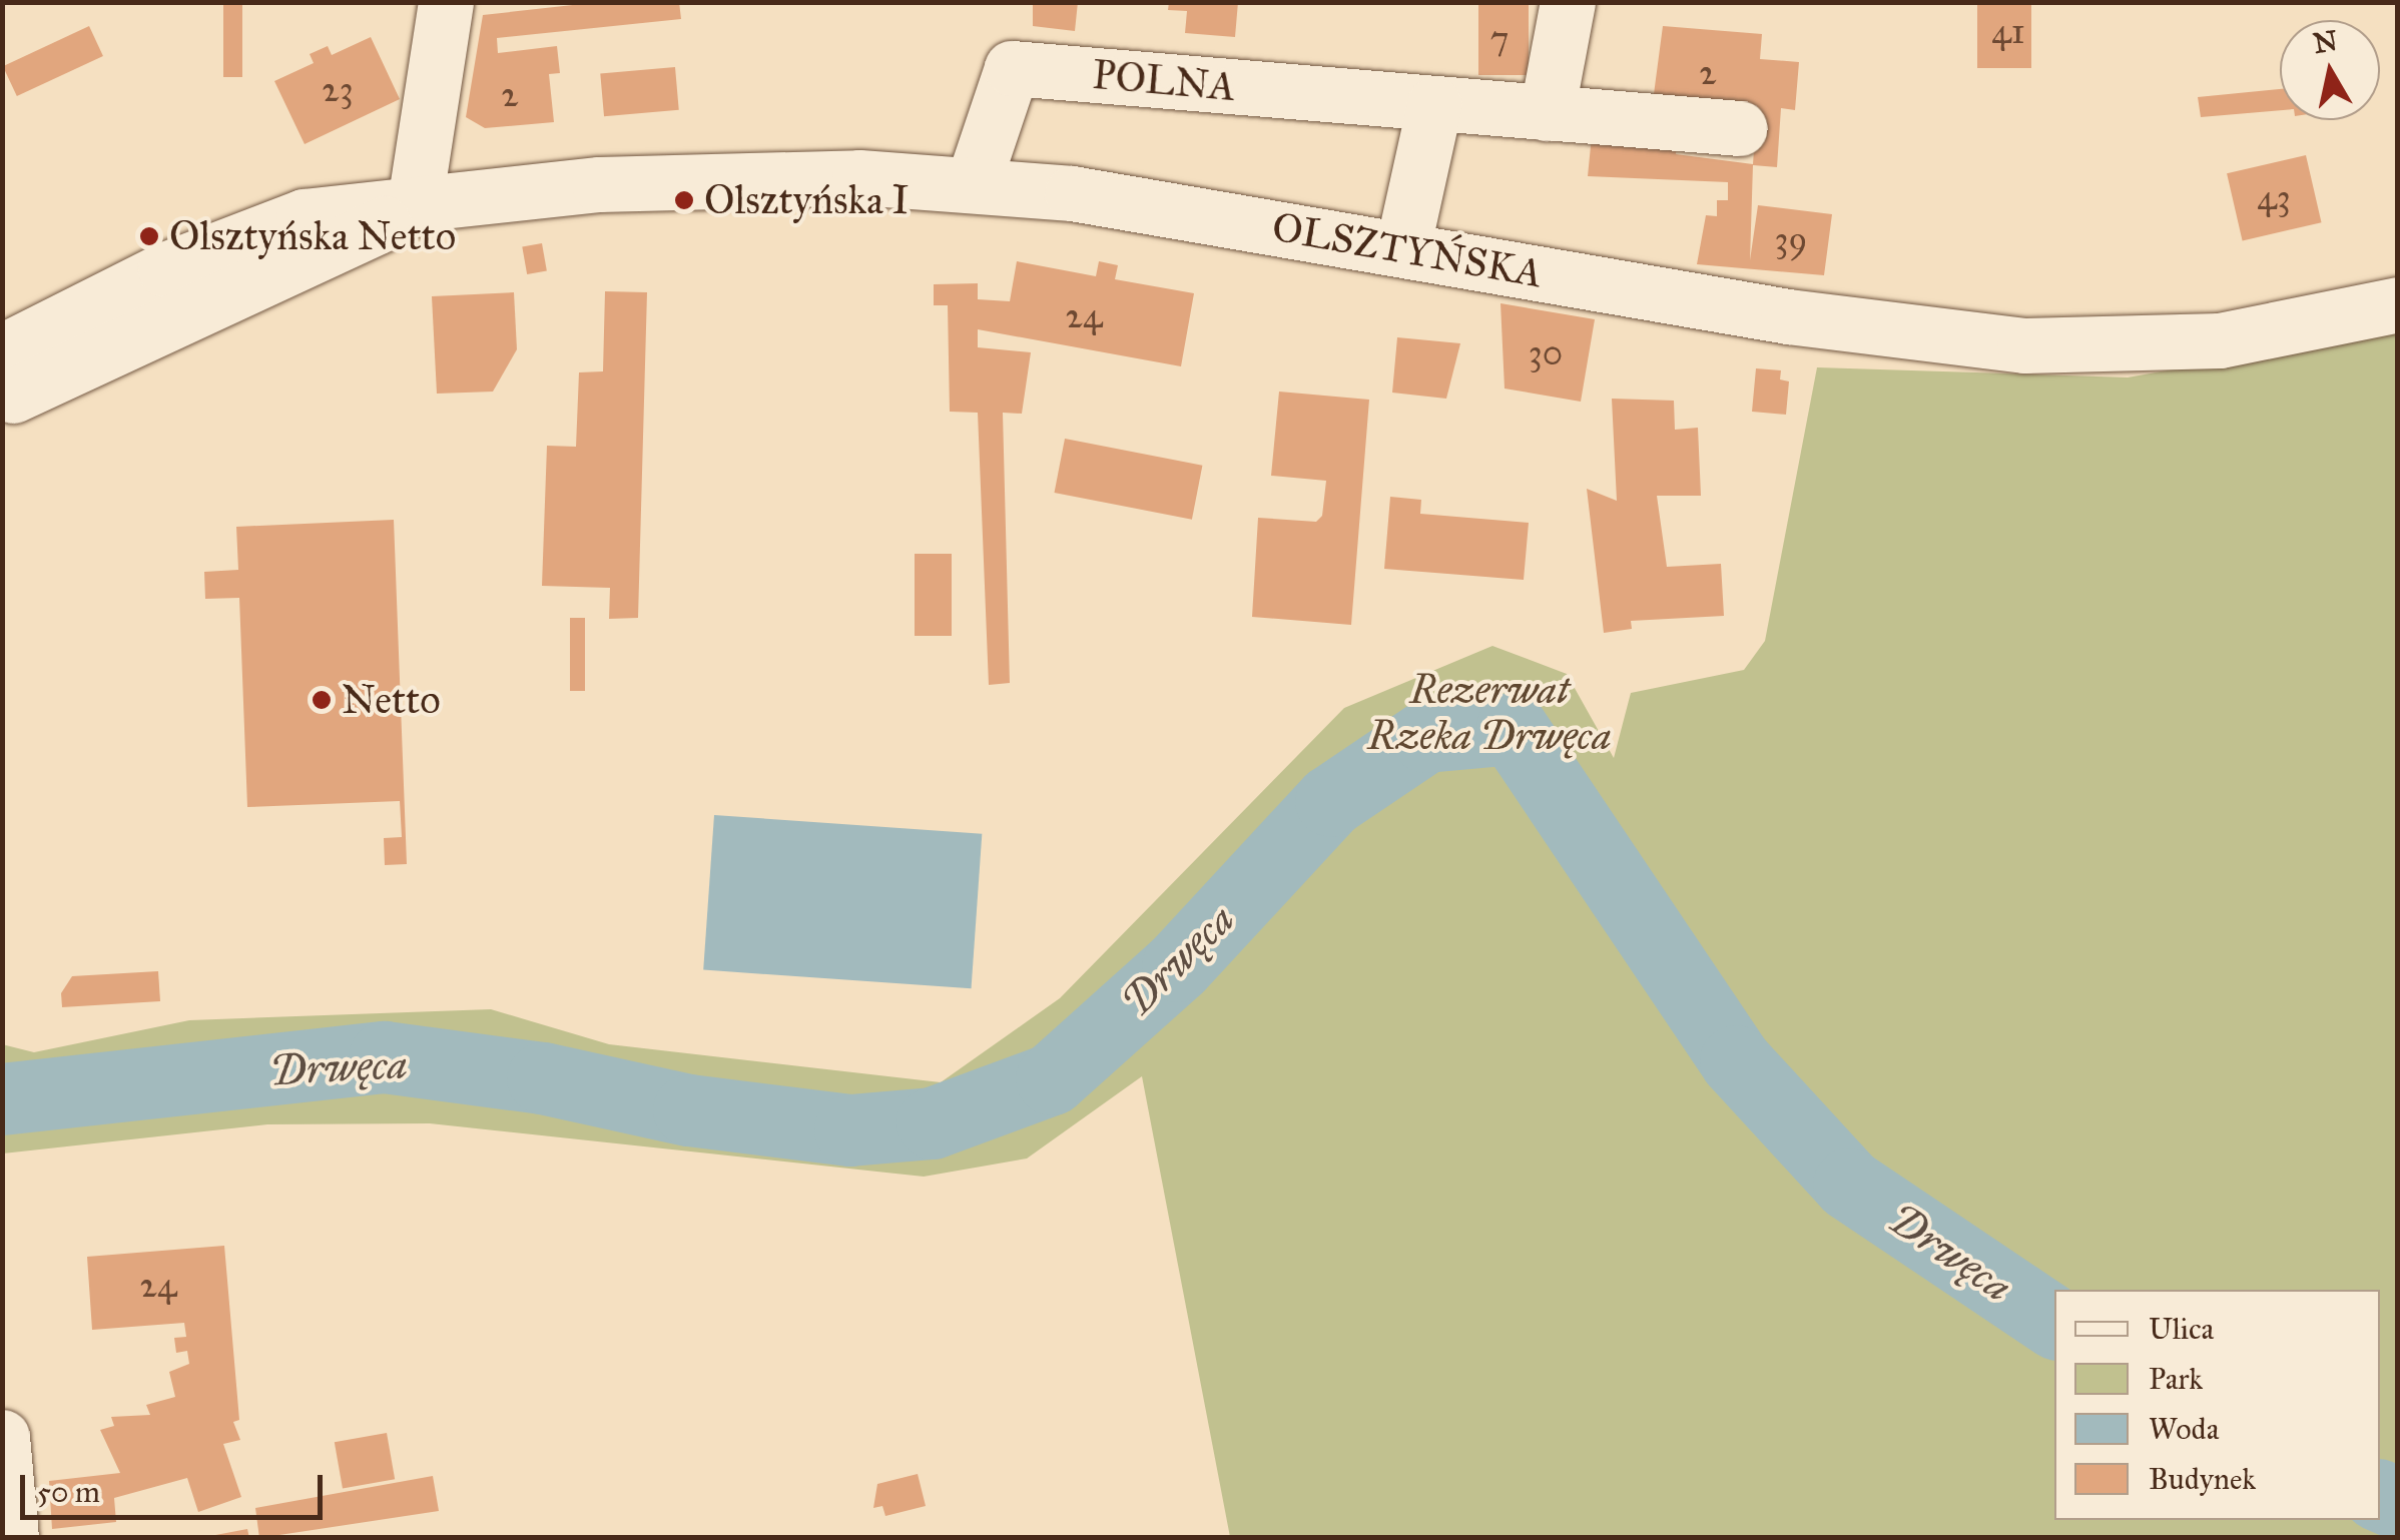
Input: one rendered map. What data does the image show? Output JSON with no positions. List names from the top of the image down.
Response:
{
  "streets": {
    "street": ["POLNA", "OLSZTYŃSKA"]
  },
  "crossings": [
    ["POLNA", "OLSZTYŃSKA"]
  ],
  "water": ["Drwęca"],
  "parks": ["Rezerwat Rzeka Drwęca"],
  "places": ["Olsztyńska I", "Olsztyńska Netto", "Netto"],
  "house_numbers": [
    "41",
    "7",
    "2",
    "23",
    "2",
    "43",
    "39",
    "24",
    "30",
    "24"
  ],
  "legend": [
    "Ulica",
    "Park",
    "Woda",
    "Budynek"
  ],
  "scale_bar": "50 m",
  "north": "top"
}
